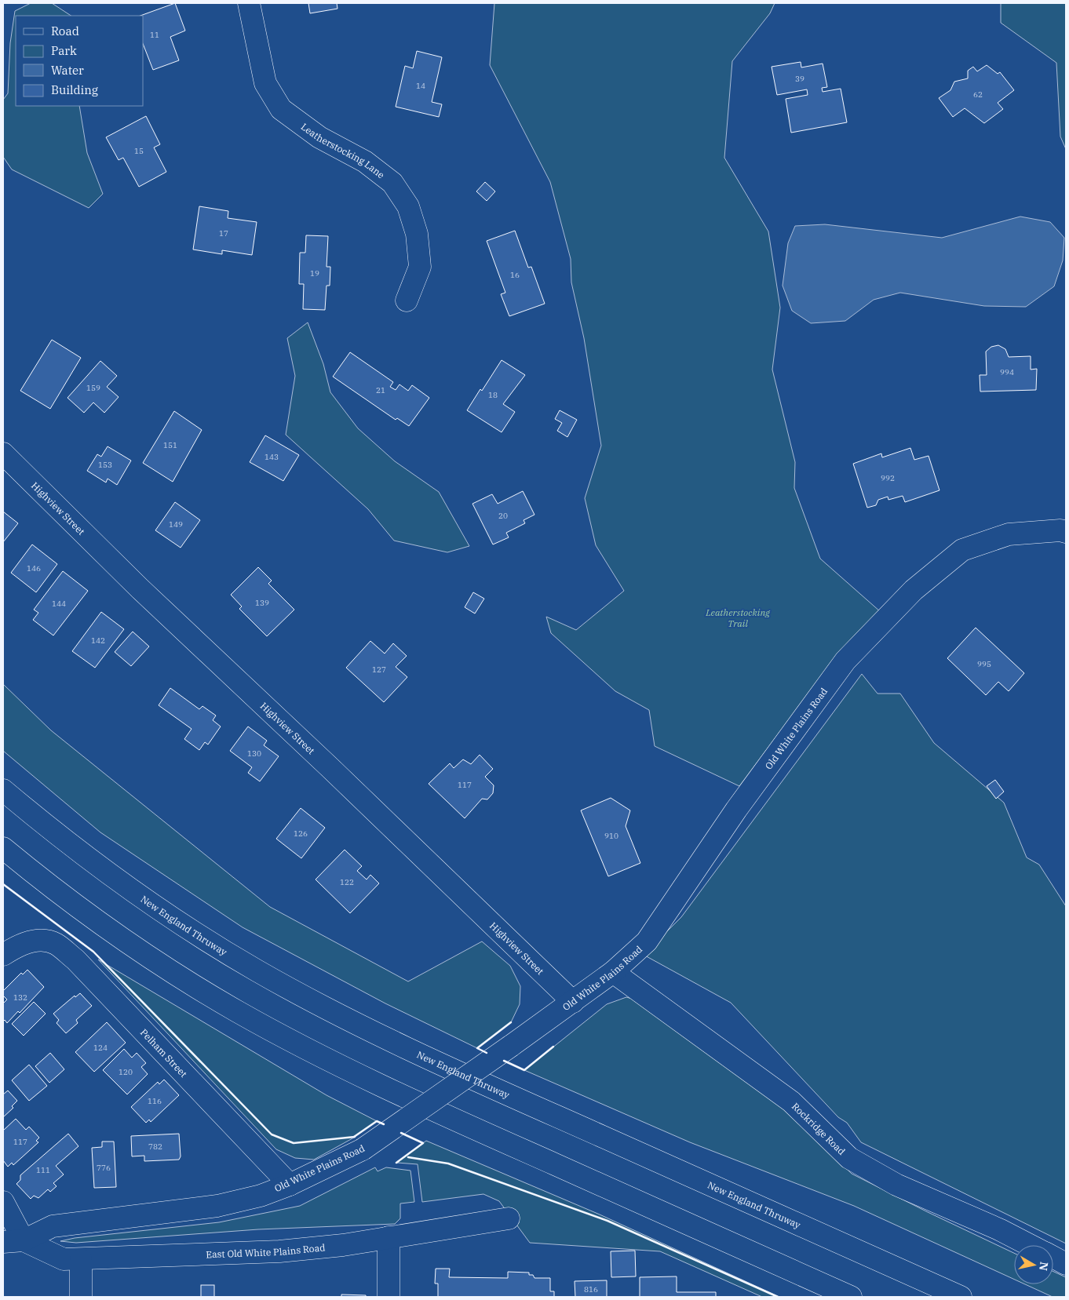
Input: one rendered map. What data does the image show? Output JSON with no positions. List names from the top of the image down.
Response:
{
  "streets": {
    "main road": [
      "Leatherstocking Lane",
      "Highview Street",
      "Old White Plains Road",
      "New England Thruway",
      "Pelham Street",
      "Rockridge Road",
      "East Old White Plains Road"
    ]
  },
  "crossings": [
    ["Highview Street", "Old White Plains Road"],
    ["Old White Plains Road", "Pelham Street"],
    ["Old White Plains Road", "Rockridge Road"],
    ["Old White Plains Road", "East Old White Plains Road"]
  ],
  "parks": ["Leatherstocking Trail"],
  "house_numbers": [
    "11",
    "39",
    "14",
    "62",
    "15",
    "17",
    "19",
    "16",
    "994",
    "159",
    "21",
    "18",
    "151",
    "143",
    "153",
    "992",
    "20",
    "149",
    "146",
    "139",
    "144",
    "142",
    "995",
    "127",
    "130",
    "117",
    "126",
    "910",
    "122",
    "132",
    "124",
    "120",
    "116",
    "117",
    "782",
    "776",
    "111",
    "816"
  ],
  "legend": [
    "Road",
    "Park",
    "Water",
    "Building"
  ],
  "north": "right"
}
